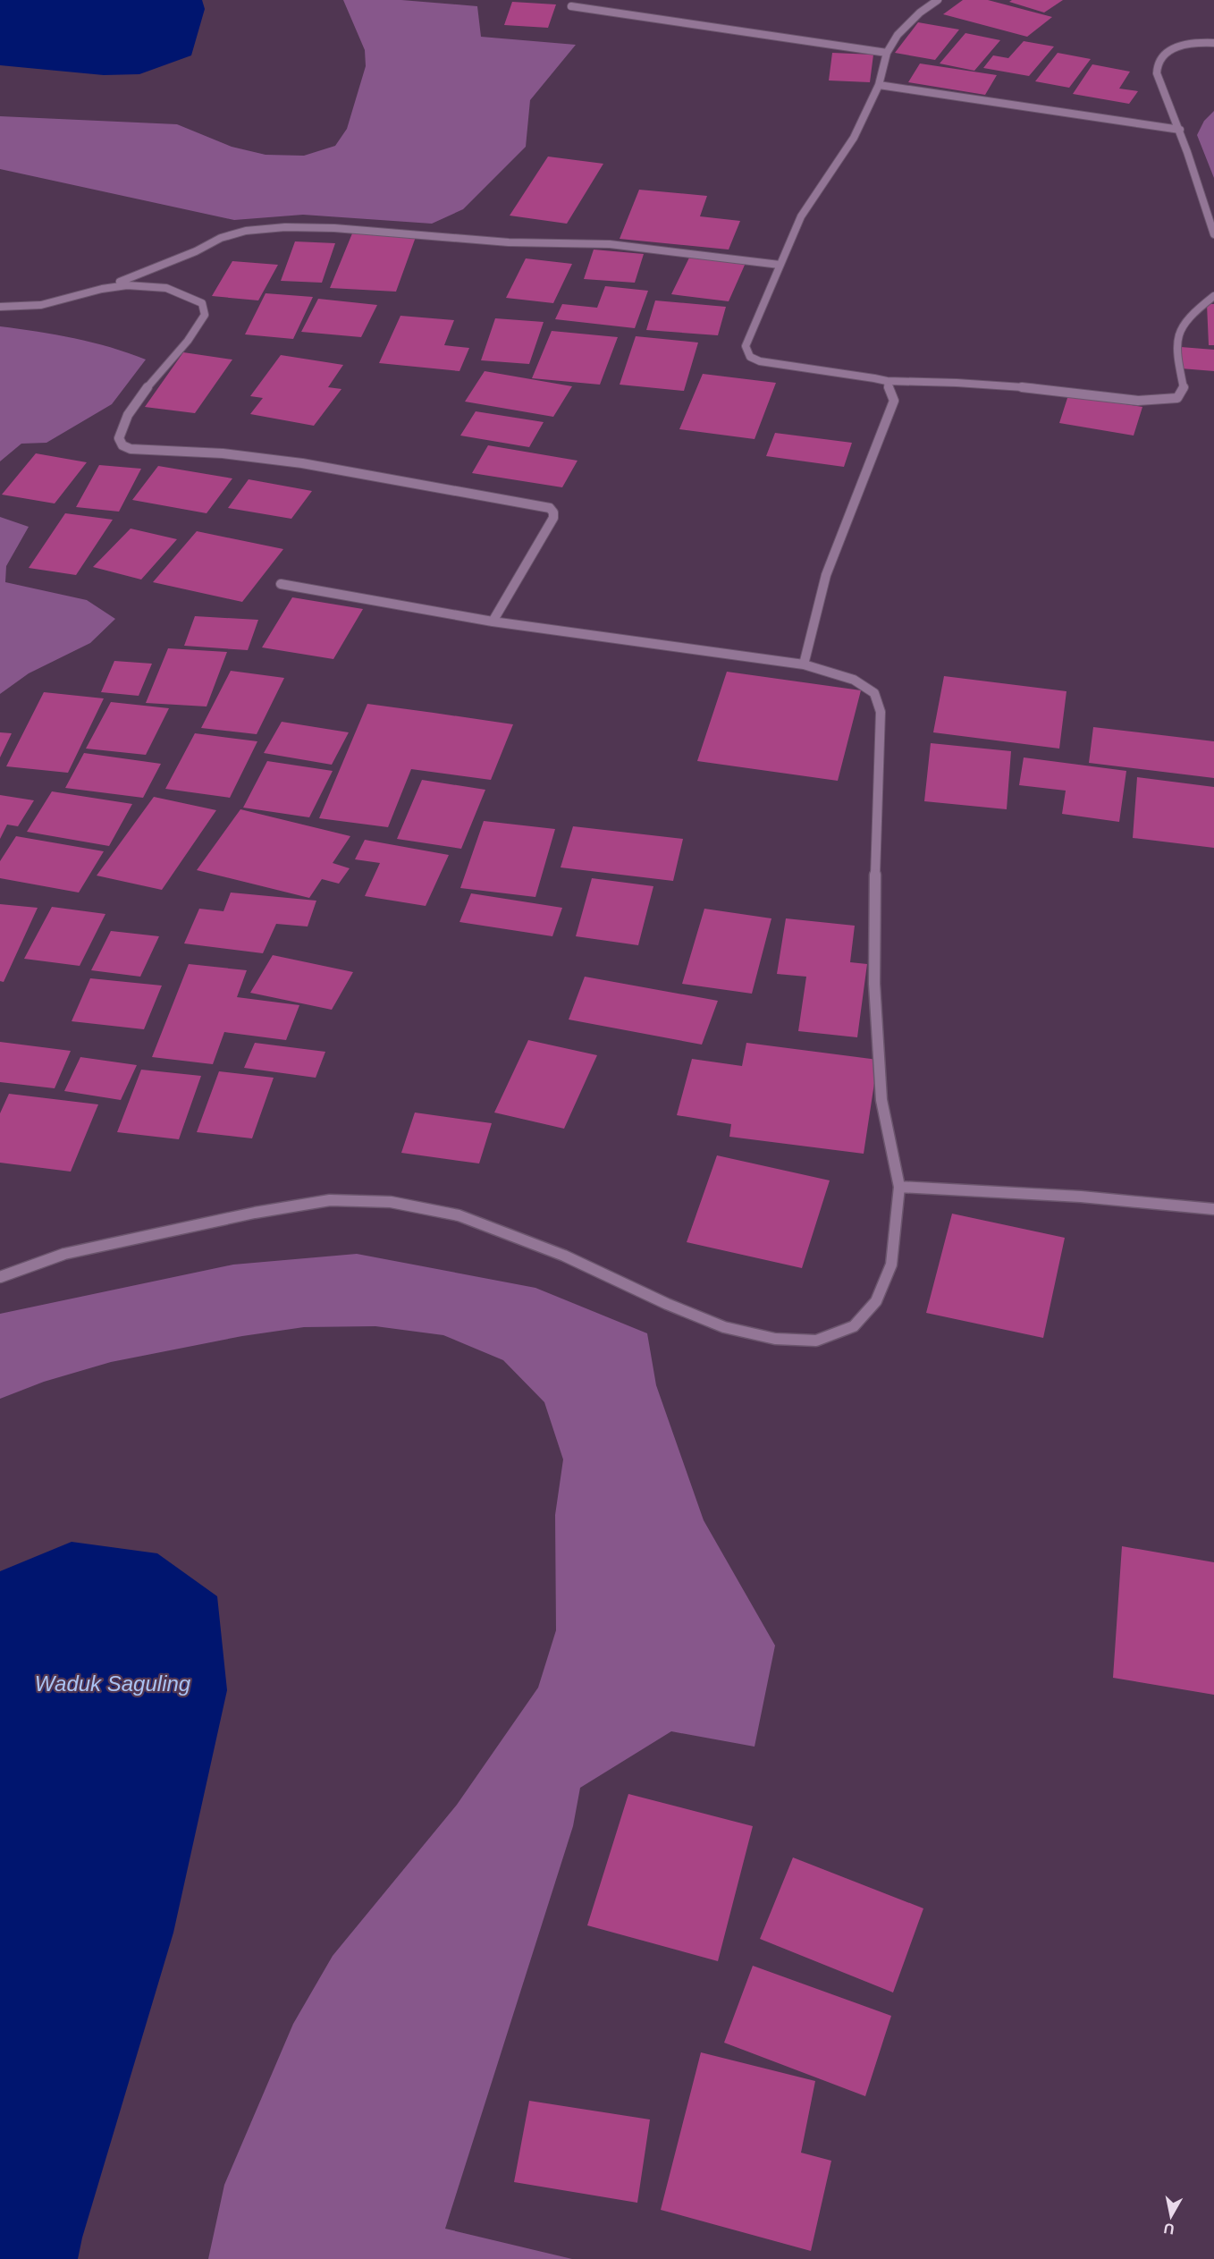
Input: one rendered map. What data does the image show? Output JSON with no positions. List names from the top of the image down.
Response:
{
  "water": ["Waduk Saguling"],
  "north": "bottom"
}
